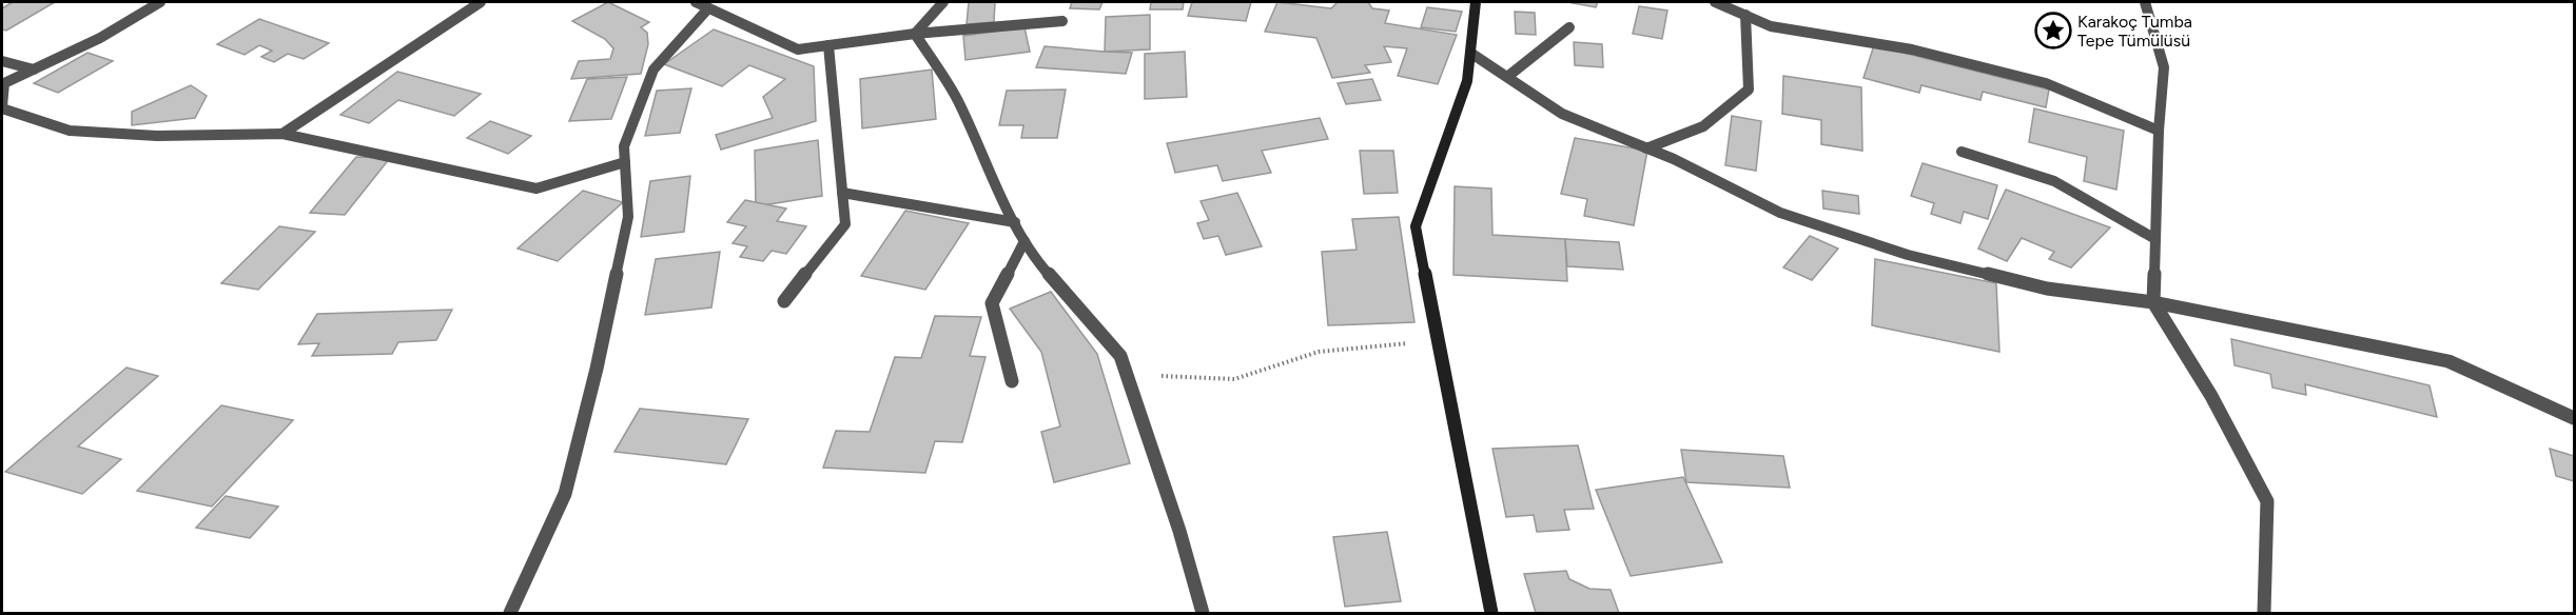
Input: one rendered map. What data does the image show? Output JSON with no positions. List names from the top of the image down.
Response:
{
  "places": {
    "place": ["Karakoç Tumba Tepe Tümülüsü"]
  }
}
